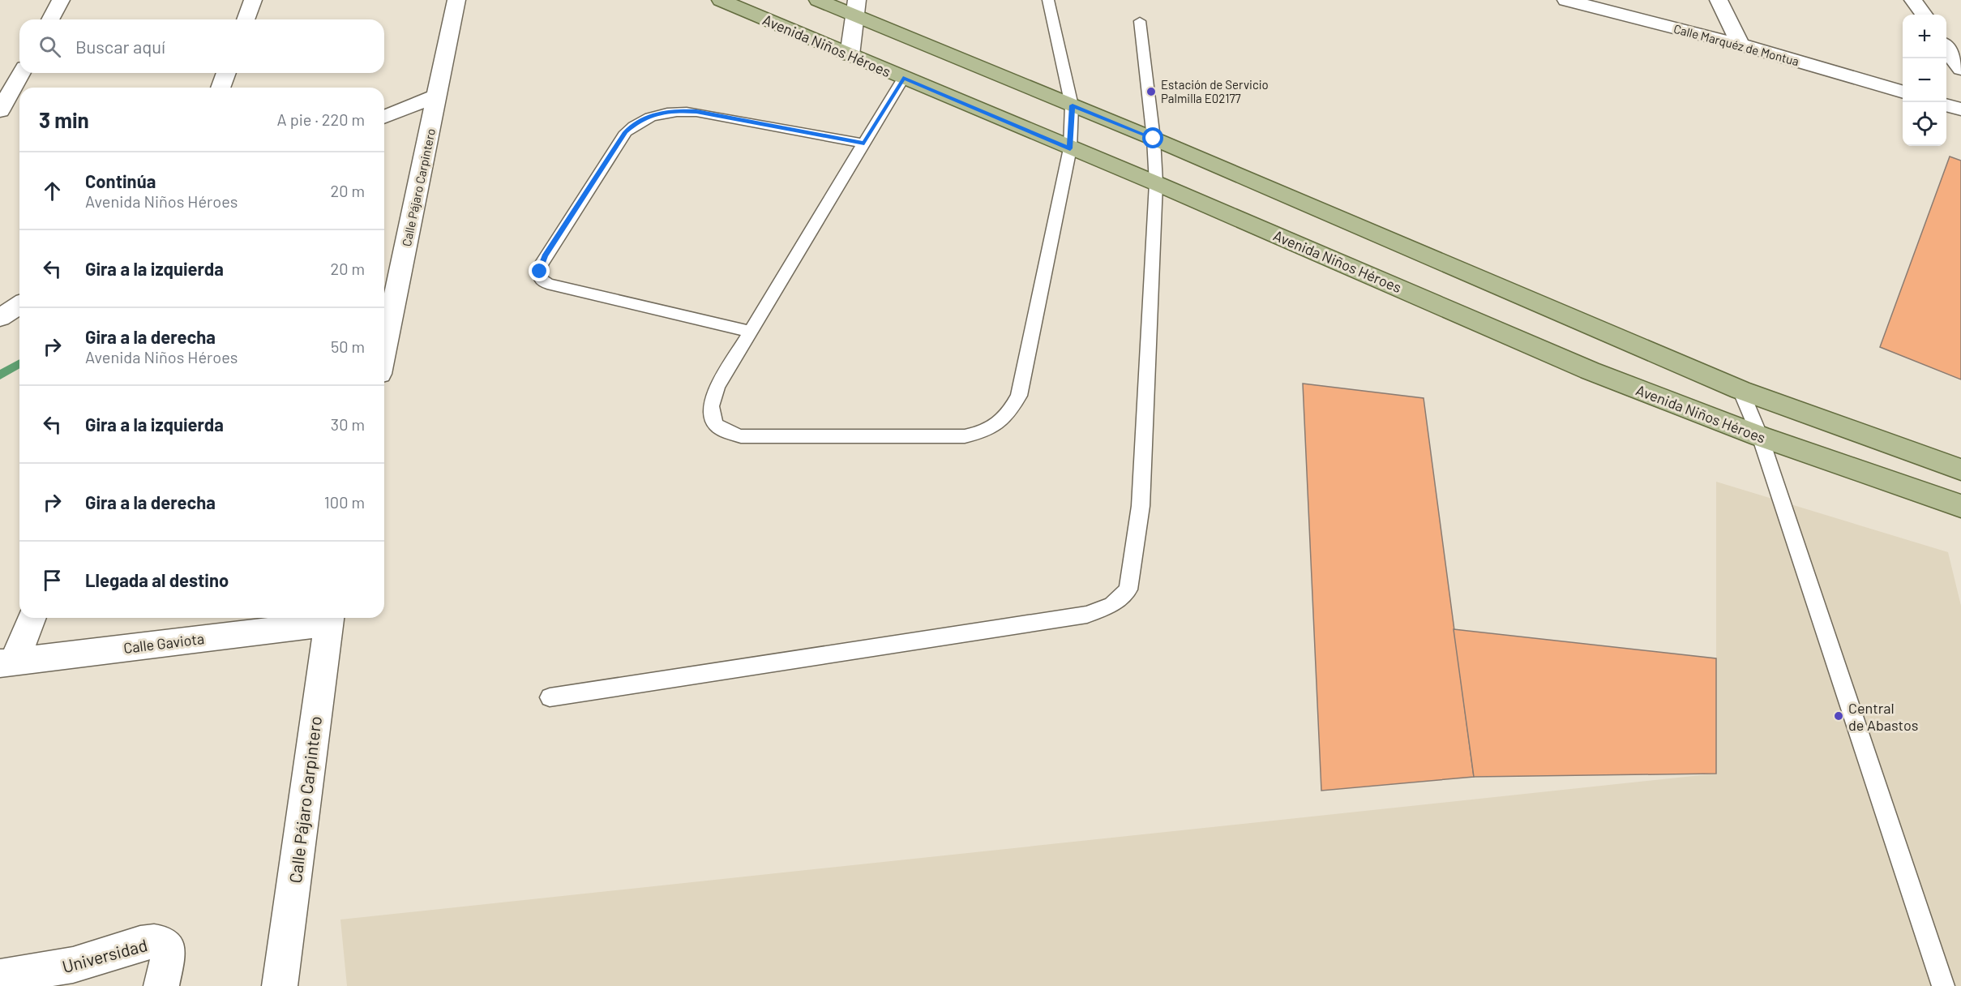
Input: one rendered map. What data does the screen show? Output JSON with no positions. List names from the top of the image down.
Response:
{
  "streets": {
    "main road": ["Avenida Niños Héroes"],
    "street": [
      "Calle Marquéz de Montua",
      "Calle Pájaro Carpintero",
      "Calle Gaviota",
      "Universidad"
    ]
  },
  "crossings": [
    ["Calle Pájaro Carpintero", "Calle Gaviota"]
  ],
  "places": ["Estación de Servicio Palmilla E02177", "Central de Abastos"],
  "page": {
    "map_buttons": ["+", "−"],
    "search": "Buscar aquí",
    "heading": ["3 min", "A pie · 220 m"],
    "list": [
      ["Continúa", "Avenida Niños Héroes", "20 m"],
      ["Gira a la izquierda", "20 m"],
      ["Gira a la derecha", "Avenida Niños Héroes", "50 m"],
      ["Gira a la izquierda", "30 m"],
      ["Gira a la derecha", "100 m"],
      "Llegada al destino"
    ]
  }
}
